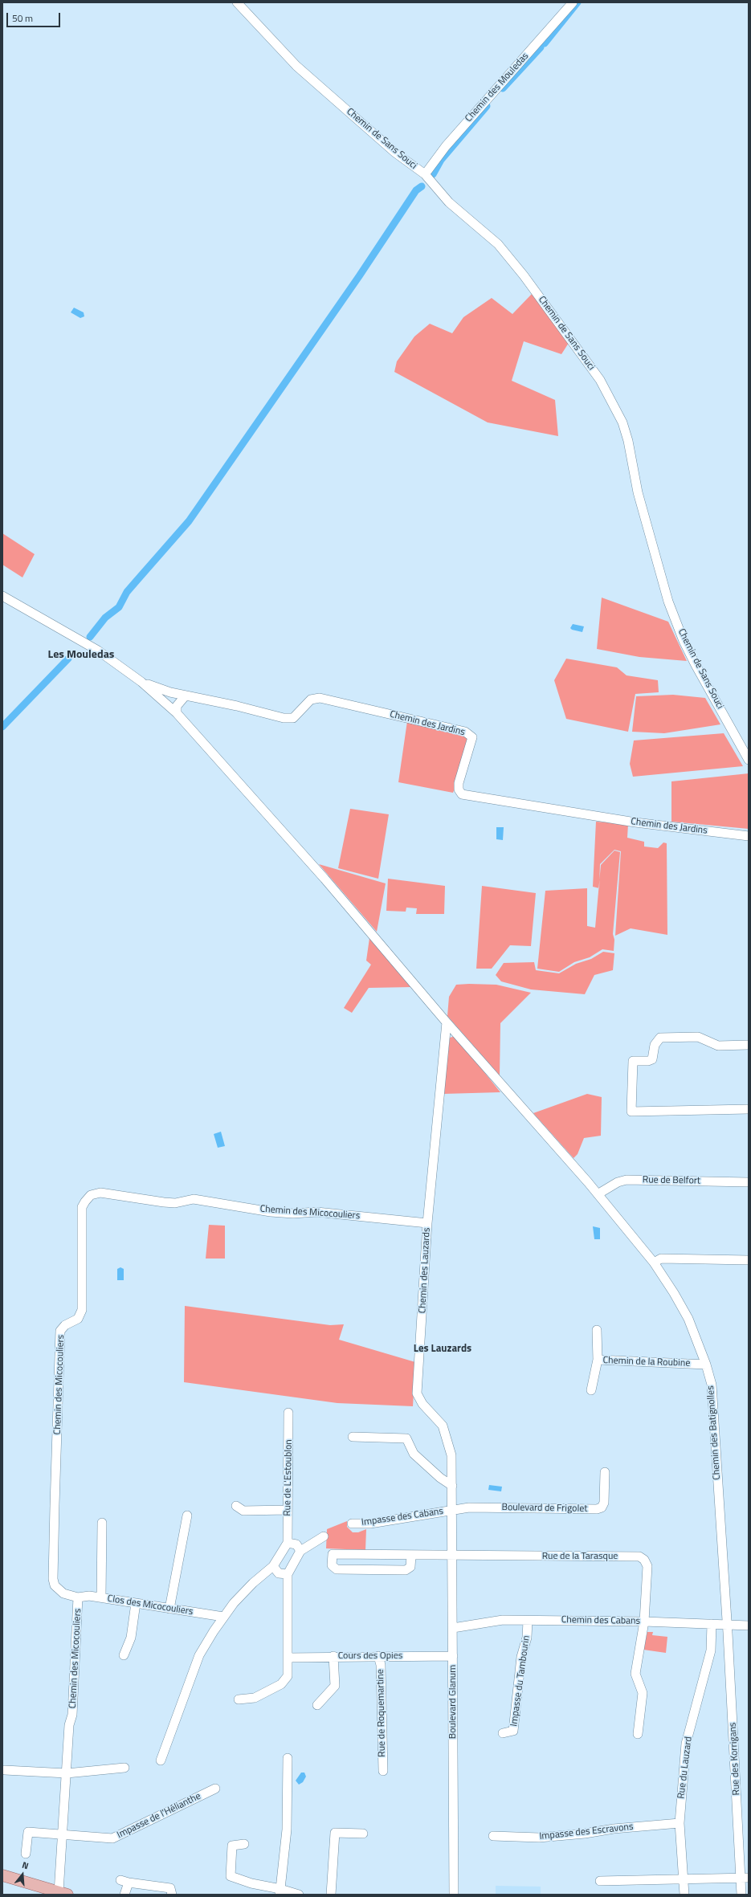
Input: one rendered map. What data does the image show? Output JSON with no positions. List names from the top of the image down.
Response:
{
  "streets": {
    "street": [
      "Chemin des Mouledas",
      "Chemin de Sans Souci",
      "Chemin des Jardins",
      "Rue de Belfort",
      "Chemin des Micocouliers",
      "Chemin des Lauzards",
      "Chemin de la Roubine",
      "Chemin des Batignolles",
      "Rue de L'Estoublon",
      "Boulevard de Frigolet",
      "Impasse des Cabans",
      "Rue de la Tarasque",
      "Clos des Micocouliers",
      "Chemin des Cabans",
      "Cours des Opies",
      "Impasse du Tambourin",
      "Boulevard Glanum",
      "Rue de Roquemartine",
      "Rue des Korrigans",
      "Rue du Lauzard",
      "Impasse de l'Hélianthe",
      "Impasse des Escravons"
    ]
  },
  "crossings": [
    ["Chemin des Mouledas", "Chemin de Sans Souci"],
    ["Chemin des Jardins", "Chemin des Batignolles"],
    ["Rue de Belfort", "Chemin des Batignolles"],
    ["Chemin des Micocouliers", "Chemin des Lauzards"],
    ["Chemin des Micocouliers", "Clos des Micocouliers"],
    ["Chemin des Micocouliers", "Impasse de l'Hélianthe"],
    ["Chemin des Lauzards", "Chemin des Batignolles"],
    ["Chemin des Lauzards", "Boulevard de Frigolet"],
    ["Chemin des Lauzards", "Impasse des Cabans"],
    ["Chemin des Lauzards", "Boulevard Glanum"],
    ["Chemin de la Roubine", "Chemin des Batignolles"],
    ["Chemin des Batignolles", "Chemin des Cabans"],
    ["Chemin des Batignolles", "Rue des Korrigans"],
    ["Boulevard de Frigolet", "Impasse des Cabans"],
    ["Boulevard de Frigolet", "Boulevard Glanum"],
    ["Impasse des Cabans", "Boulevard Glanum"],
    ["Rue de la Tarasque", "Chemin des Cabans"],
    ["Rue de la Tarasque", "Boulevard Glanum"],
    ["Chemin des Cabans", "Impasse du Tambourin"],
    ["Chemin des Cabans", "Boulevard Glanum"],
    ["Chemin des Cabans", "Rue des Korrigans"],
    ["Chemin des Cabans", "Rue du Lauzard"],
    ["Cours des Opies", "Boulevard Glanum"],
    ["Cours des Opies", "Rue de Roquemartine"],
    ["Rue du Lauzard", "Impasse des Escravons"]
  ],
  "districts": ["Les Mouledas", "Les Lauzards"],
  "scale_bar": "50 m",
  "north": "top"
}
